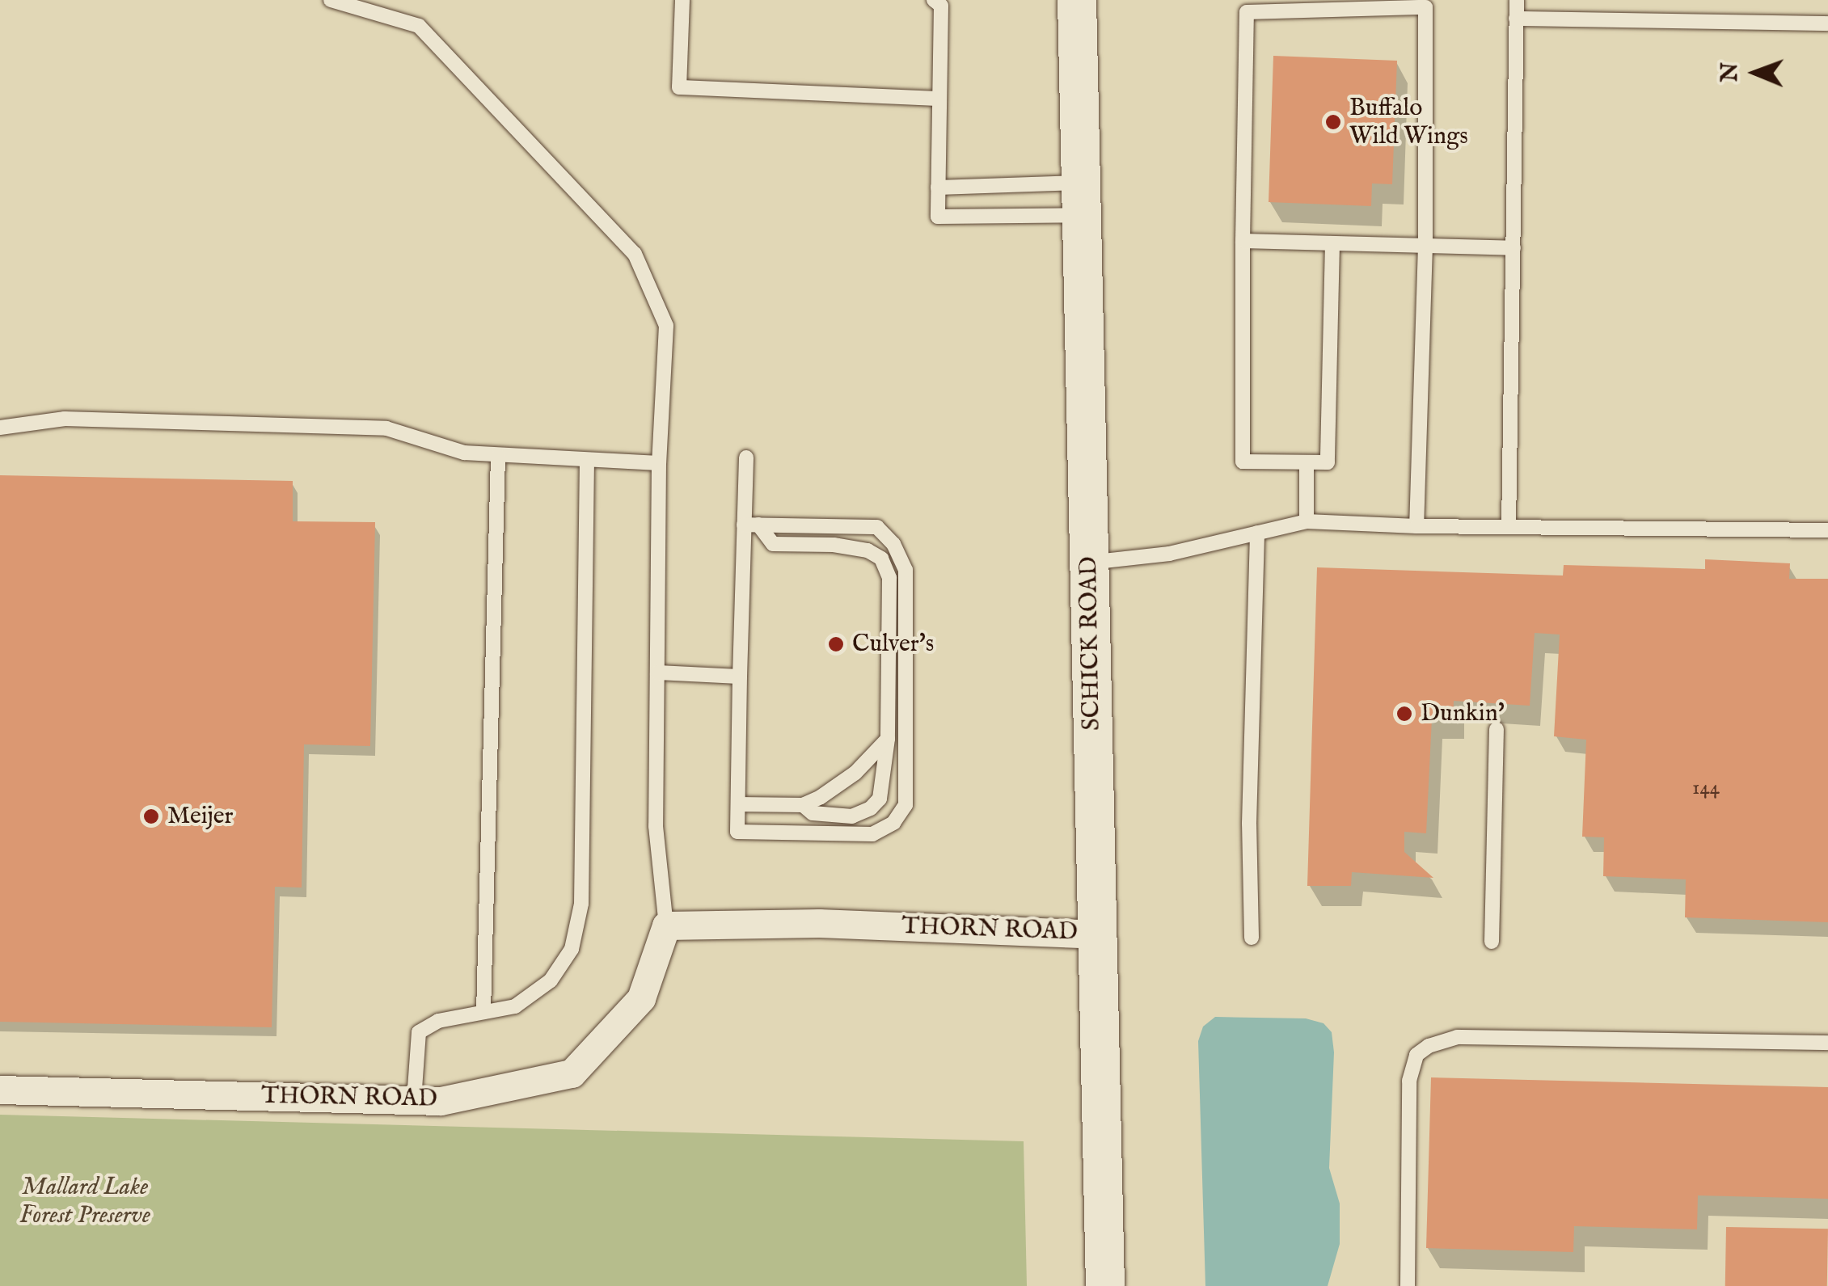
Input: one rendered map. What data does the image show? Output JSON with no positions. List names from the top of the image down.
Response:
{
  "streets": {
    "street": ["SCHICK ROAD", "THORN ROAD"]
  },
  "crossings": [
    ["SCHICK ROAD", "THORN ROAD"]
  ],
  "parks": ["Mallard Lake Forest Preserve"],
  "places": [
    "Buffalo Wild Wings",
    "Culver's",
    "Dunkin'",
    "Meijer"
  ],
  "house_numbers": ["144"],
  "north": "left"
}
